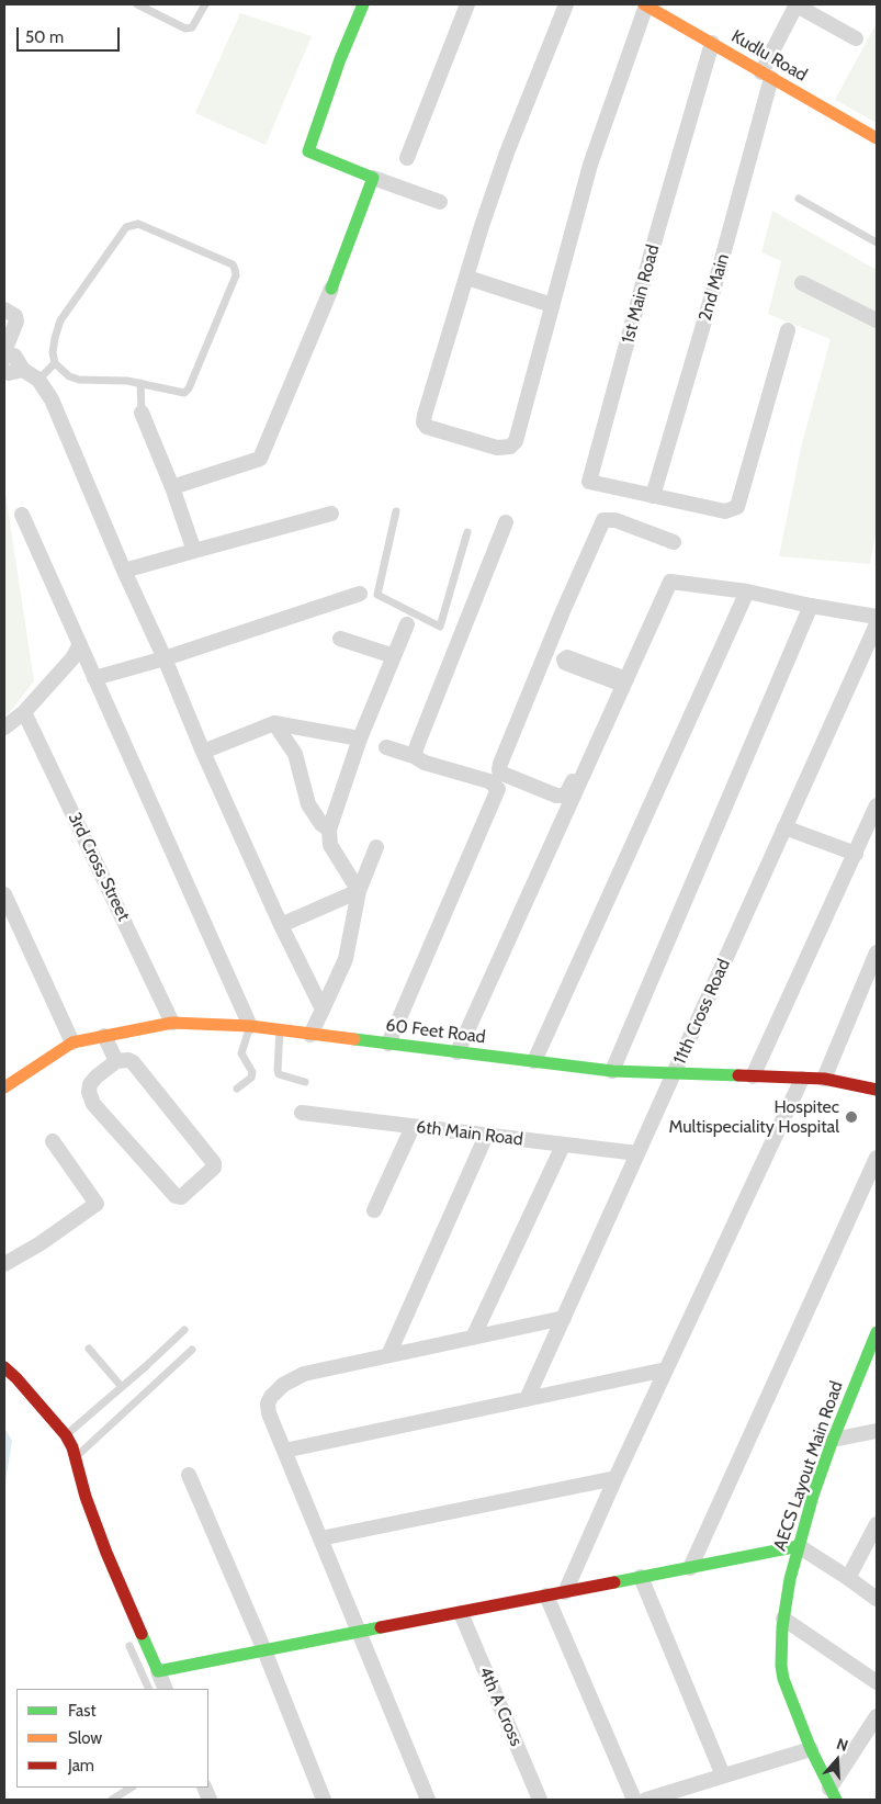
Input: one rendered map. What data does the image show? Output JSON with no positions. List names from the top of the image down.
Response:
{
  "streets": {
    "street": [
      "Kudlu Road",
      "2nd Main",
      "1st Main Road",
      "3rd Cross Street",
      "11th Cross Road",
      "60 Feet Road",
      "6th Main Road",
      "AECS Layout Main Road",
      "4th A Cross"
    ]
  },
  "crossings": [
    ["Kudlu Road", "2nd Main"],
    ["Kudlu Road", "1st Main Road"],
    ["2nd Main", "1st Main Road"],
    ["3rd Cross Street", "60 Feet Road"],
    ["11th Cross Road", "60 Feet Road"],
    ["11th Cross Road", "6th Main Road"]
  ],
  "places": ["Hospitec Multispeciality Hospital"],
  "legend": ["Fast", "Slow", "Jam"],
  "scale_bar": "50 m",
  "north": "top"
}
